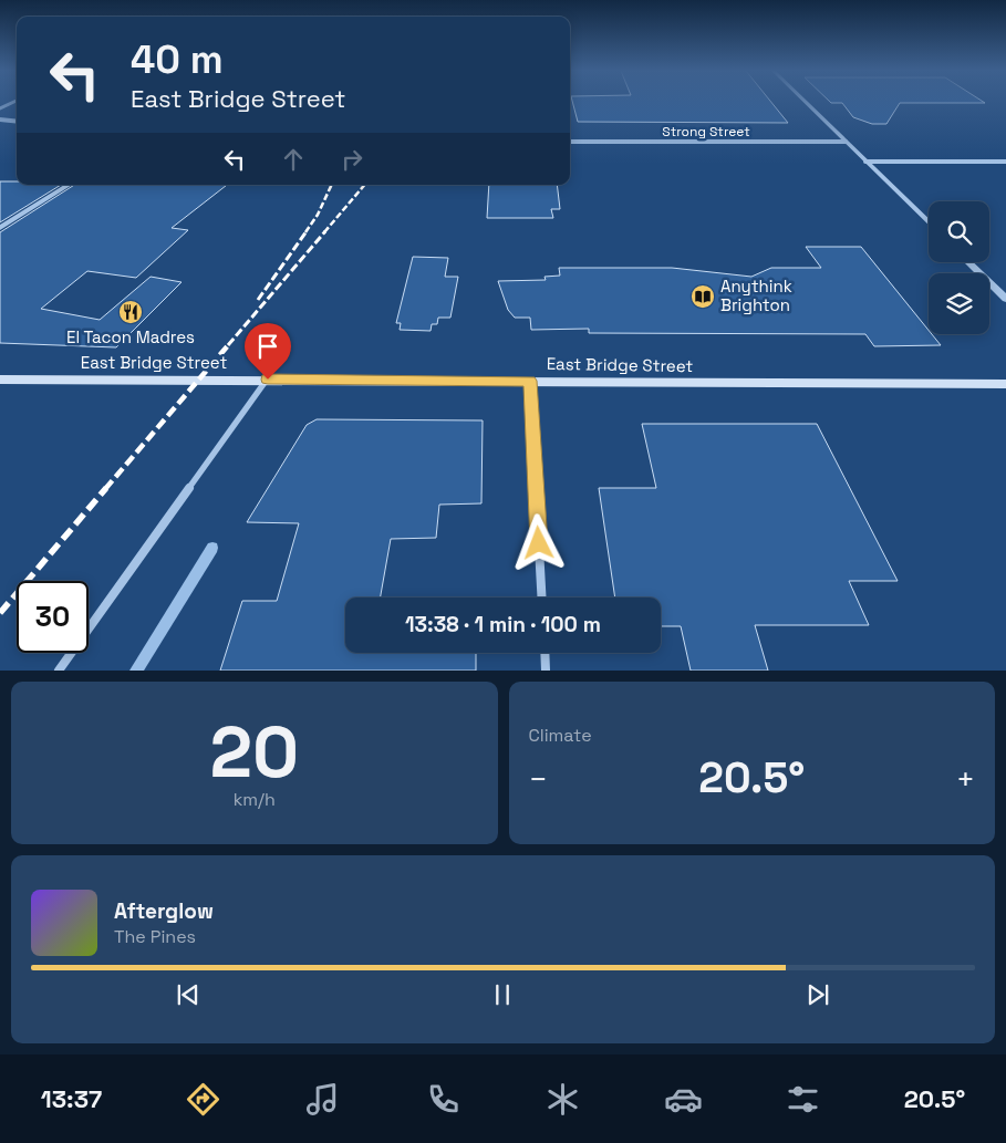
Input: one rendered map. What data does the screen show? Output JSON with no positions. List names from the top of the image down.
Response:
{
  "streets": {
    "main road": ["East Bridge Street"],
    "street": ["Strong Street"]
  },
  "places": {
    "library": ["Anythink Brighton"],
    "restaurant": ["El Tacon Madres"]
  },
  "page": {
    "turn": ["40 m", "East Bridge Street"],
    "limit": "30",
    "trip": "13:38 · 1 min · 100 m",
    "tile": [
      ["20", "km/h"],
      "Climate"
    ],
    "heat": ["−", "20.5°", "+"],
    "song": ["Afterglow", "The Pines"],
    "tabs": ["13:37", "20.5°"]
  }
}
